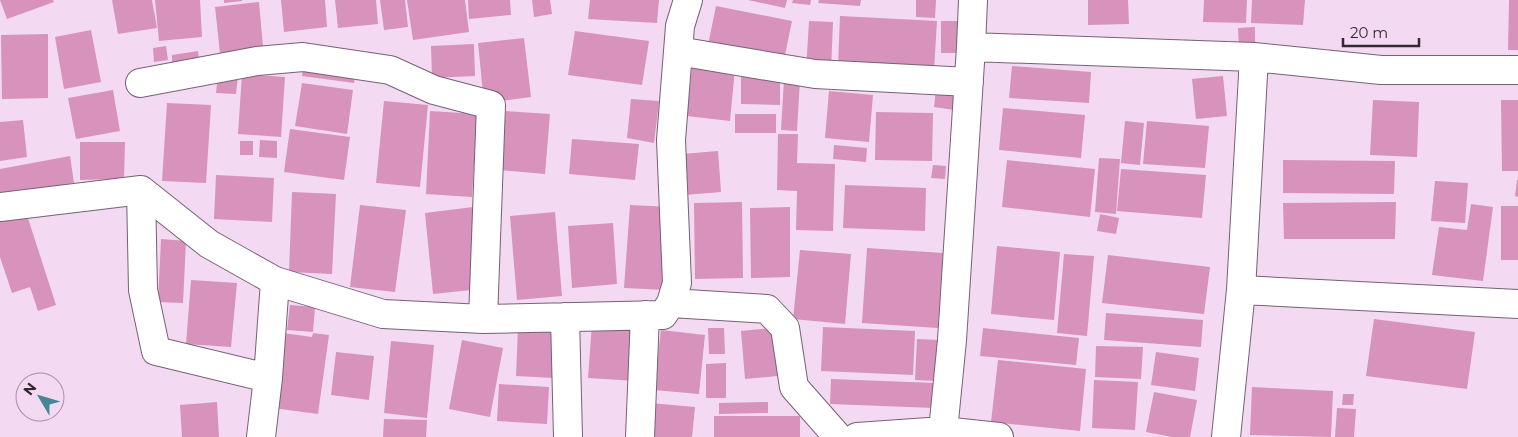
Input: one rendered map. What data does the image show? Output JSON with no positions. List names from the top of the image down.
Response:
{
  "scale_bar": "20 m",
  "north": "top left"
}
